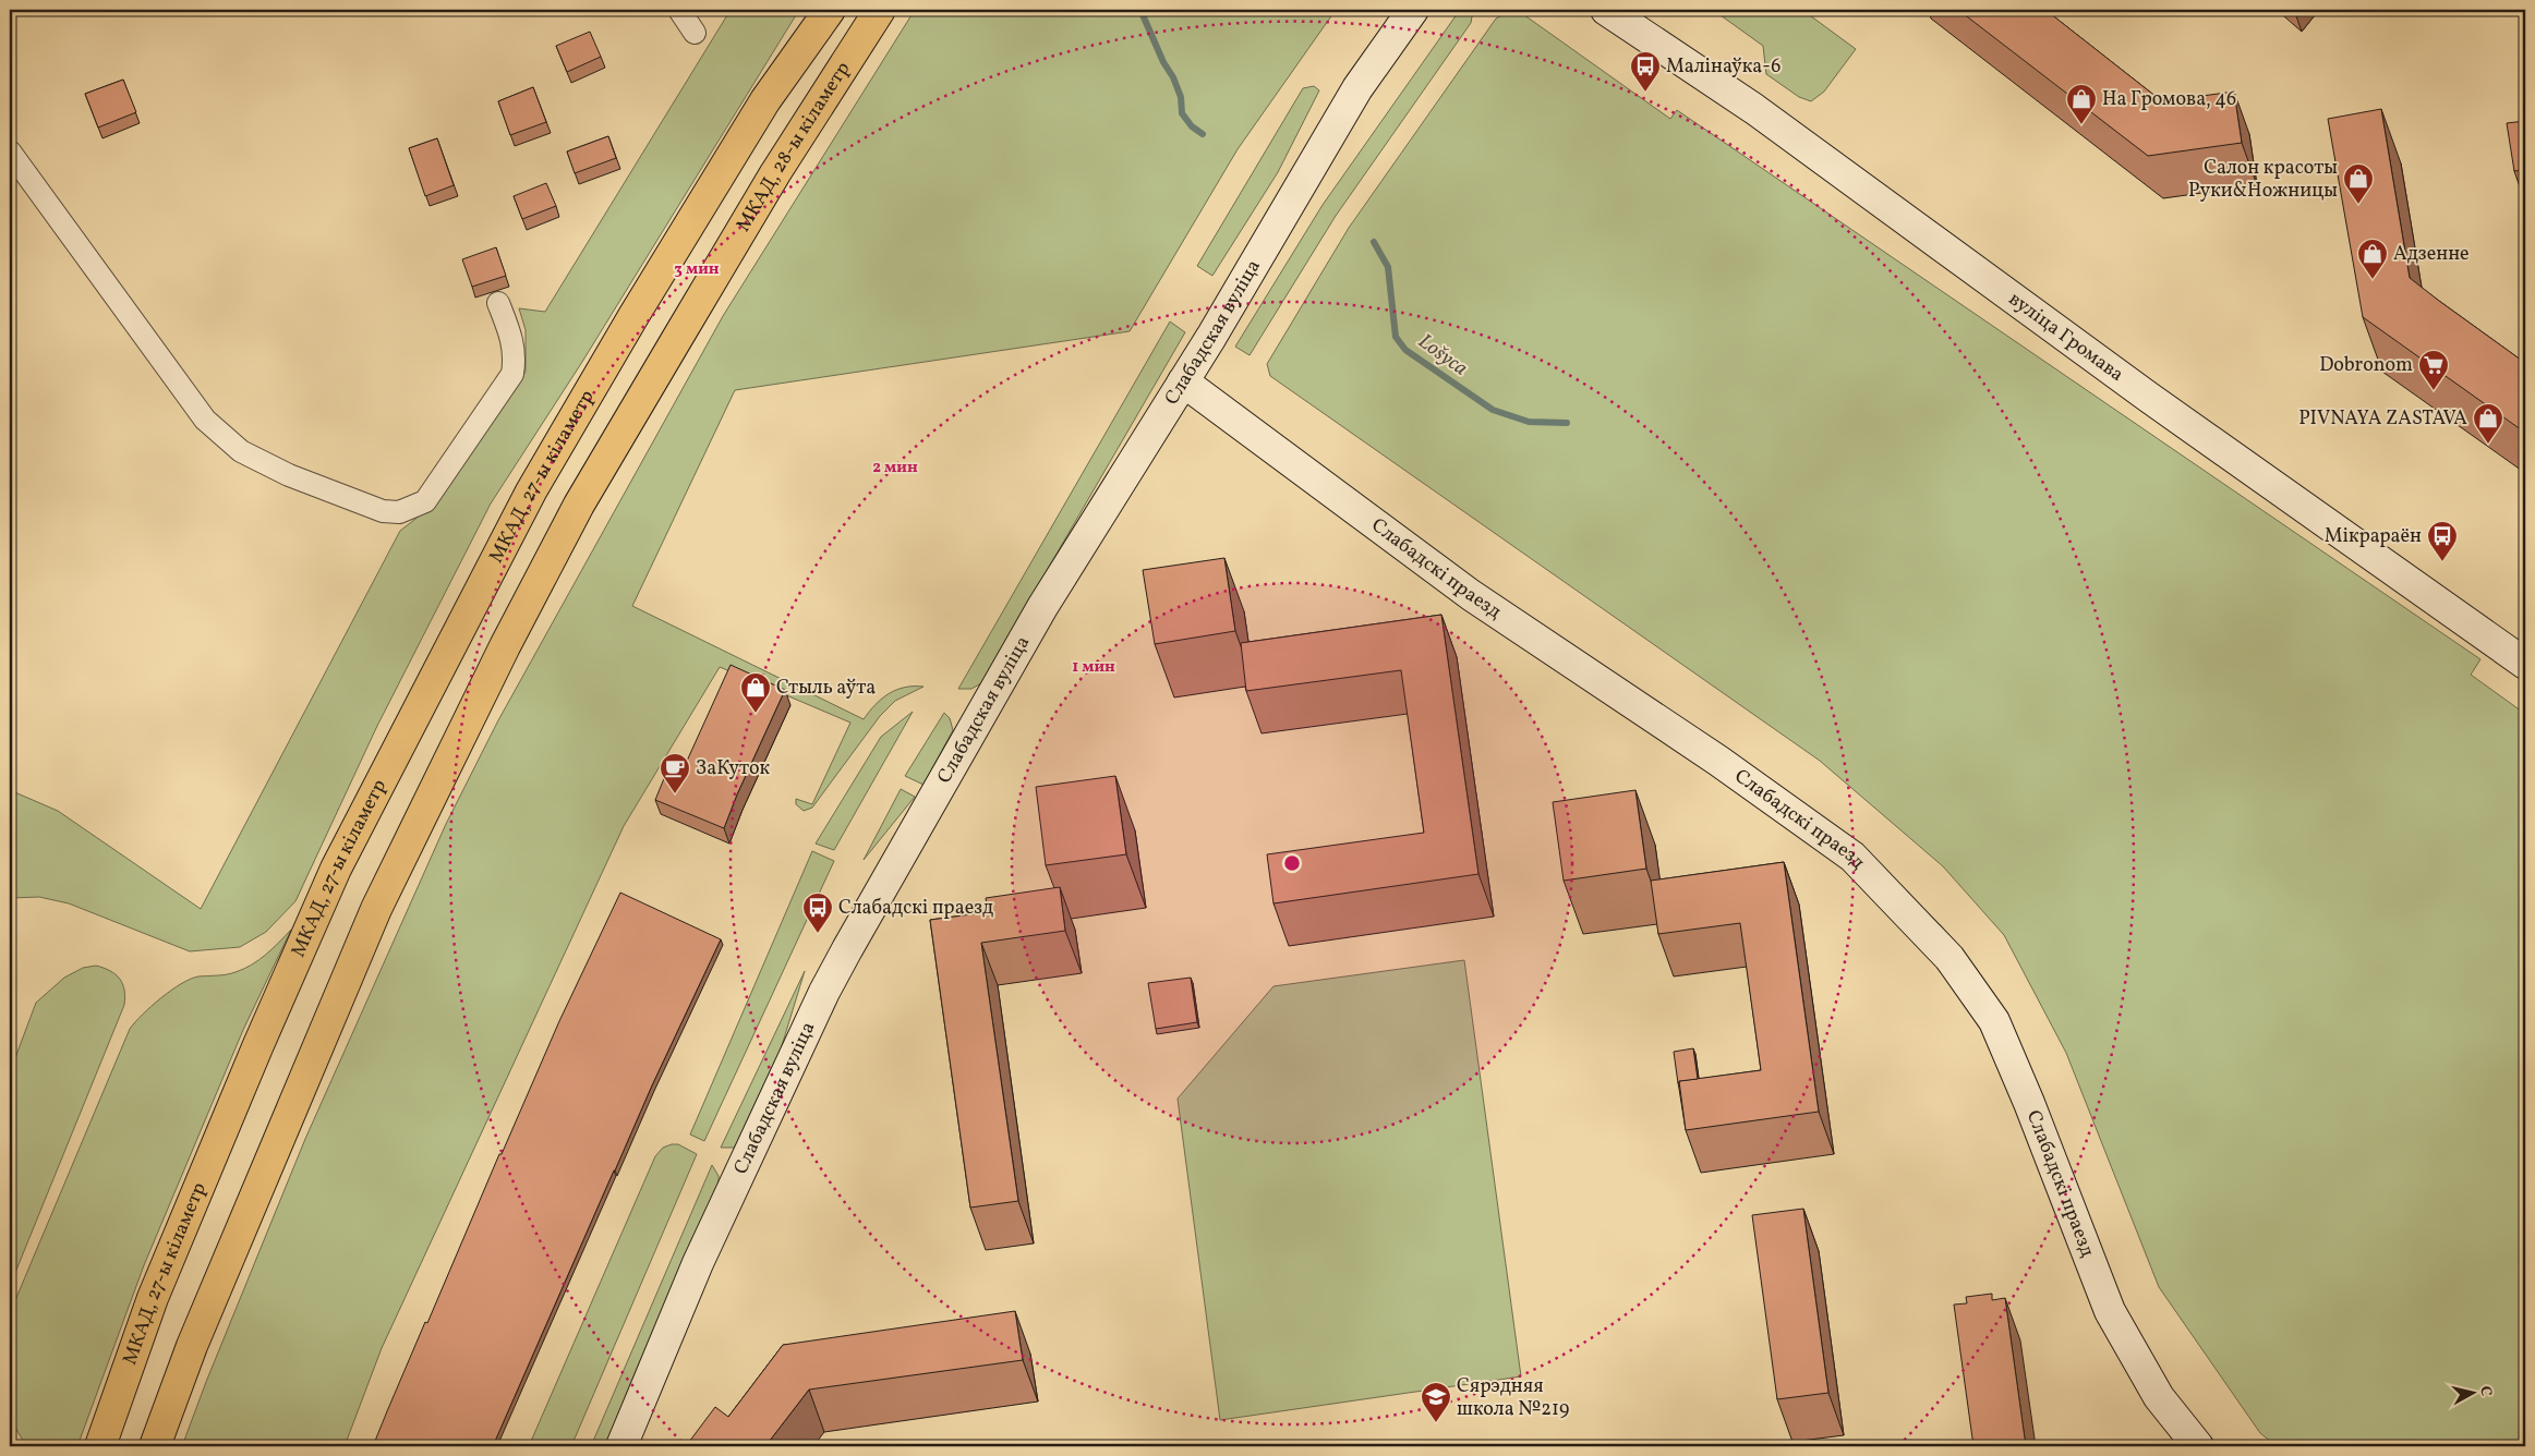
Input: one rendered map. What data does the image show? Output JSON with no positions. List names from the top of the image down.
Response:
{
  "streets": {
    "highway": ["МКАД, 28-ы кіламетр", "МКАД, 27-ы кіламетр"],
    "main road": ["Слабадская вуліца", "вуліца Громава", "Слабадскі праезд"]
  },
  "crossings": [
    ["Слабадская вуліца", "Слабадскі праезд"]
  ],
  "water": ["Lošyca"],
  "places": {
    "bus stop": ["Малінаўка-6", "Мікрараён", "Слабадскі праезд"],
    "shop": [
      "На Громова, 46",
      "Салон красоты Руки&Ножницы",
      "Адзенне",
      "PIVNAYA ZASTAVA",
      "Стыль аўта"
    ],
    "supermarket": ["Dobronom"],
    "cafe": ["ЗаКуток"],
    "school or university": ["Сярэдняя школа №219"]
  },
  "north": "right",
  "rings": ["3 мин", "2 мин", "1 мин"]
}
